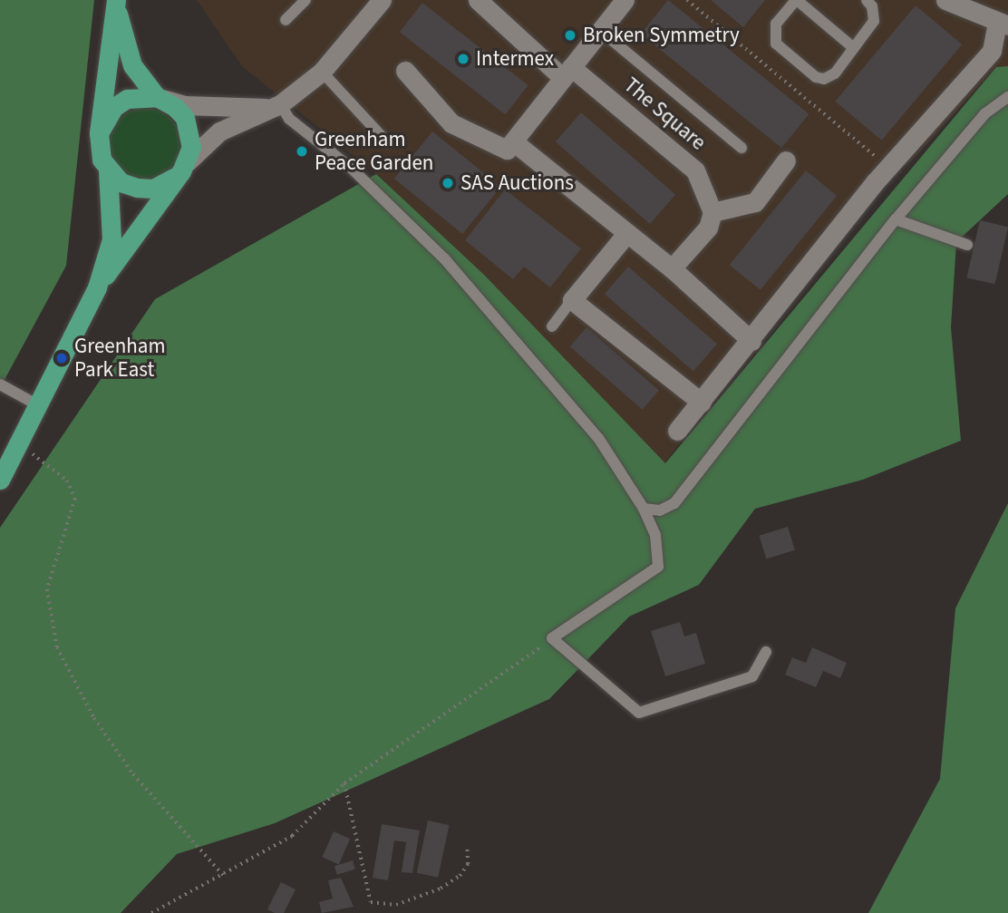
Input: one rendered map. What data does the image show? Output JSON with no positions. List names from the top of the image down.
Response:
{
  "streets": {
    "street": ["The Square"]
  },
  "places": [
    "Broken Symmetry",
    "Intermex",
    "Greenham Peace Garden",
    "SAS Auctions",
    "Greenham Park East"
  ]
}
